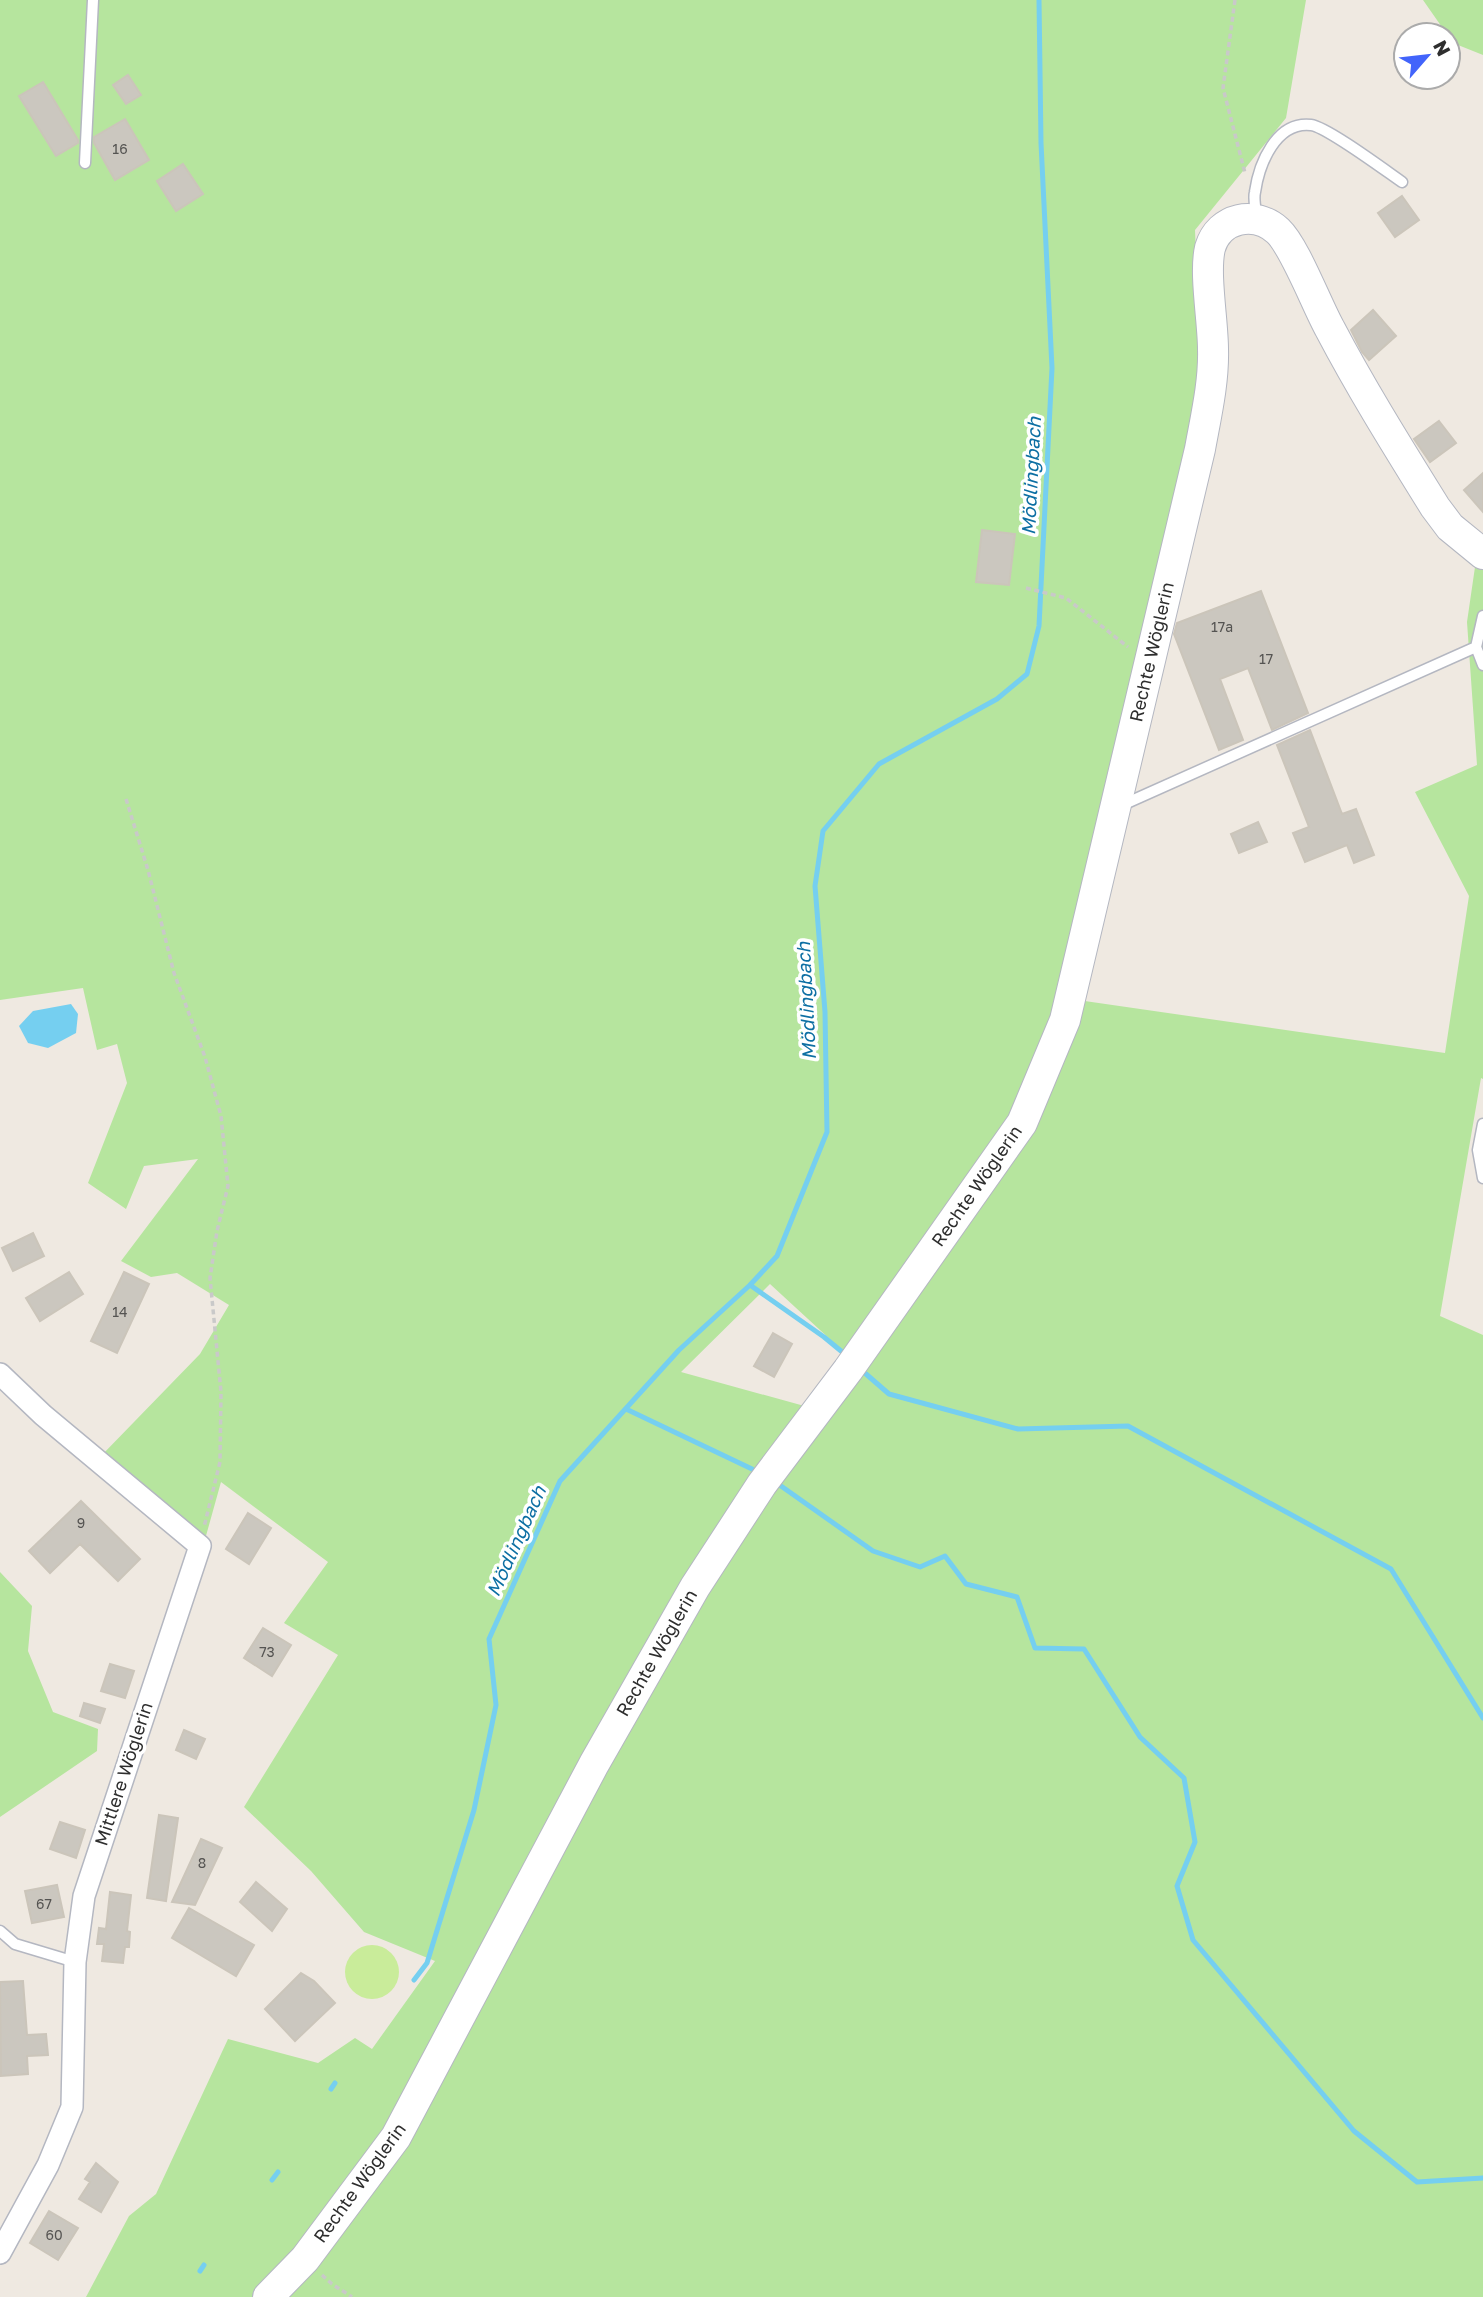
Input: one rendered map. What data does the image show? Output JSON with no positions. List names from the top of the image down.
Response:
{
  "streets": {
    "main road": ["Rechte Wöglerin"],
    "street": ["Mittlere Wöglerin"]
  },
  "water": ["Mödlingbach"],
  "house_numbers": [
    "16",
    "17a",
    "17",
    "14",
    "9",
    "73",
    "8",
    "67",
    "60"
  ],
  "north": "top right"
}
